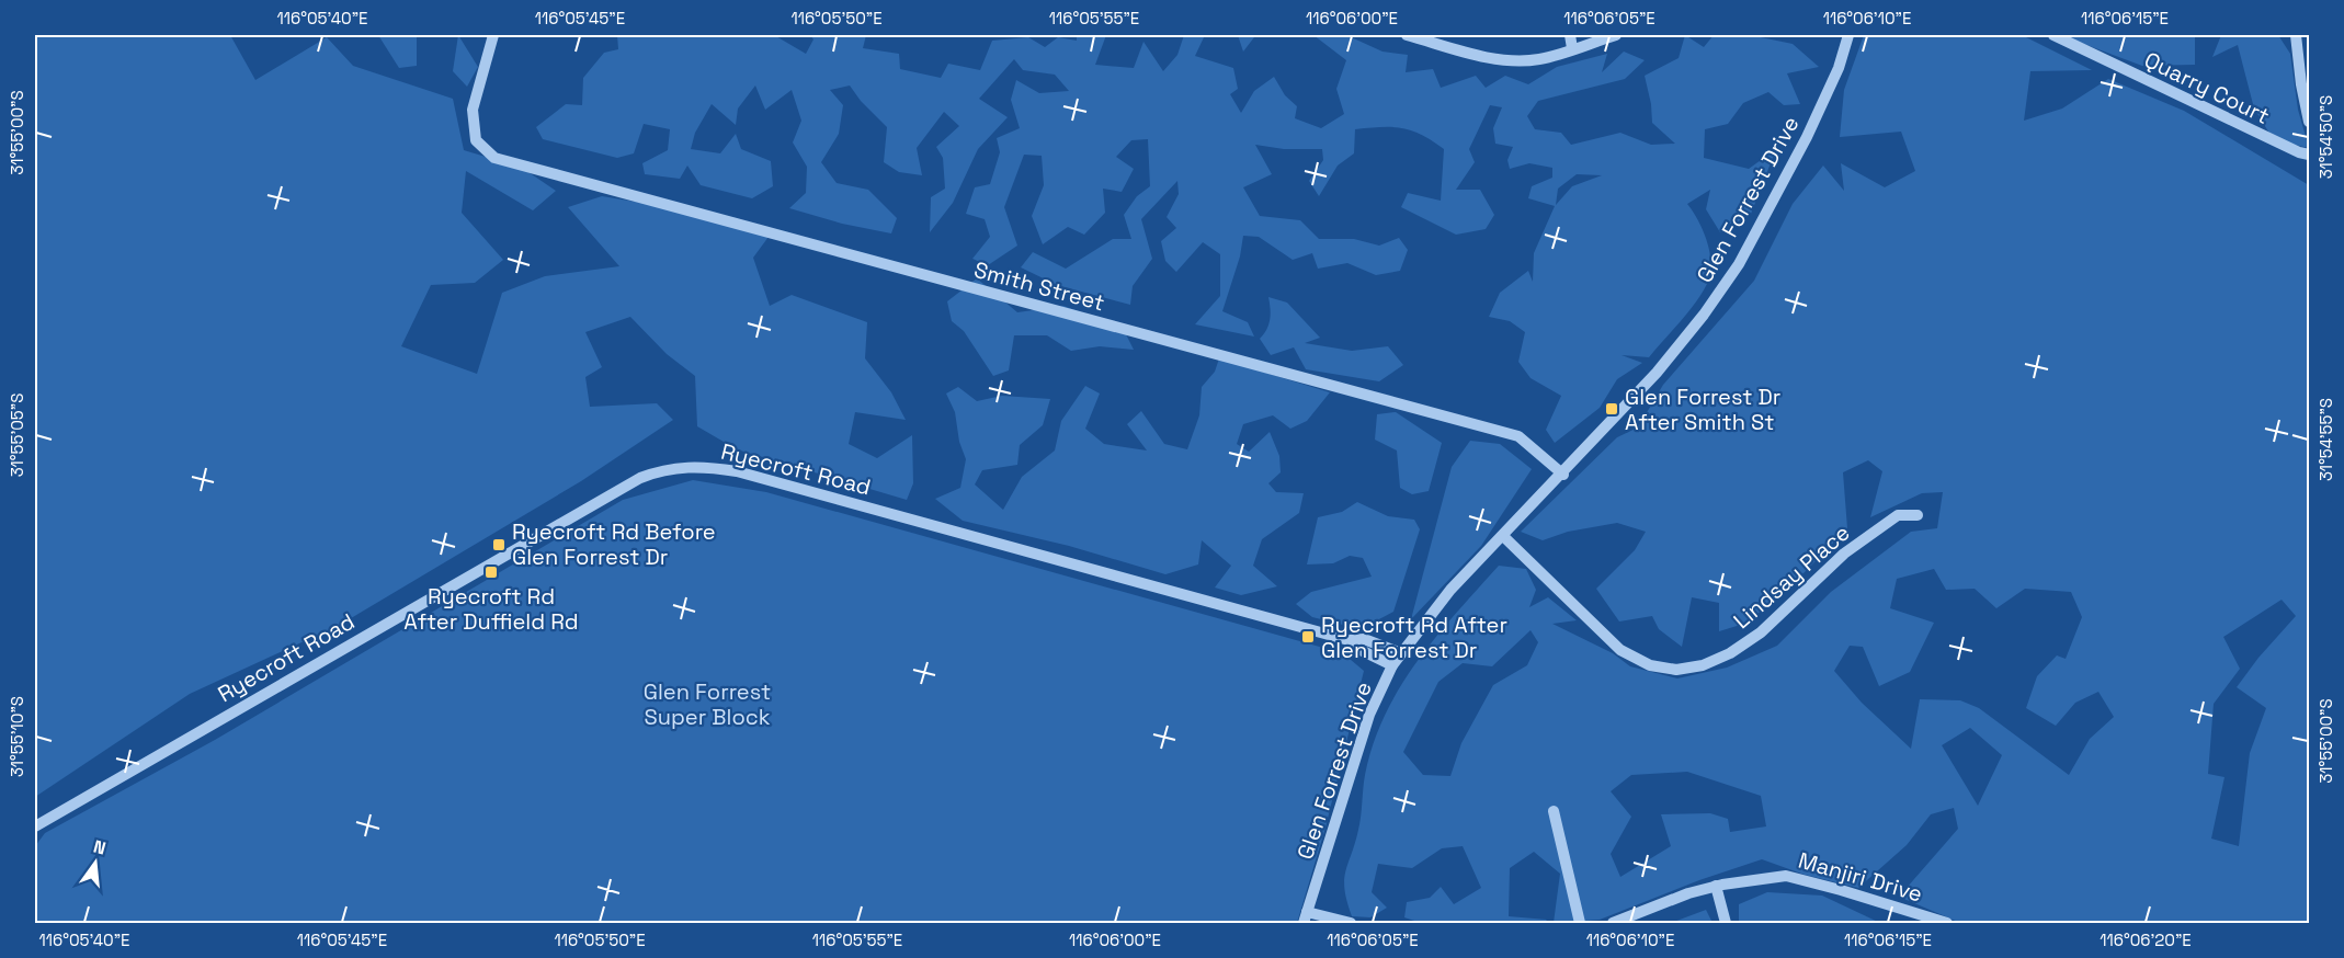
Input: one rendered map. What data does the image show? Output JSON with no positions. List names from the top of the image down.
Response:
{
  "streets": {
    "street": [
      "Quarry Court",
      "Glen Forrest Drive",
      "Smith Street",
      "Ryecroft Road",
      "Lindsay Place",
      "Manjiri Drive"
    ]
  },
  "crossings": [
    ["Glen Forrest Drive", "Smith Street"],
    ["Glen Forrest Drive", "Ryecroft Road"],
    ["Glen Forrest Drive", "Lindsay Place"]
  ],
  "parks": ["Glen Forrest Super Block"],
  "places": {
    "transit": [
      "Glen Forrest Dr After Smith St",
      "Ryecroft Rd Before Glen Forrest Dr",
      "Ryecroft Rd After Duffield Rd",
      "Ryecroft Rd After Glen Forrest Dr"
    ]
  },
  "north": "top",
  "coordinates": [
    "116°05'40\"E",
    "116°05'45\"E",
    "116°05'50\"E",
    "116°05'55\"E",
    "116°06'00\"E",
    "116°06'05\"E",
    "116°06'10\"E",
    "116°06'15\"E",
    "31°55'00\"S",
    "31°54'50\"S",
    "31°55'05\"S",
    "31°54'55\"S",
    "31°55'10\"S",
    "116°06'20\"E"
  ]
}
